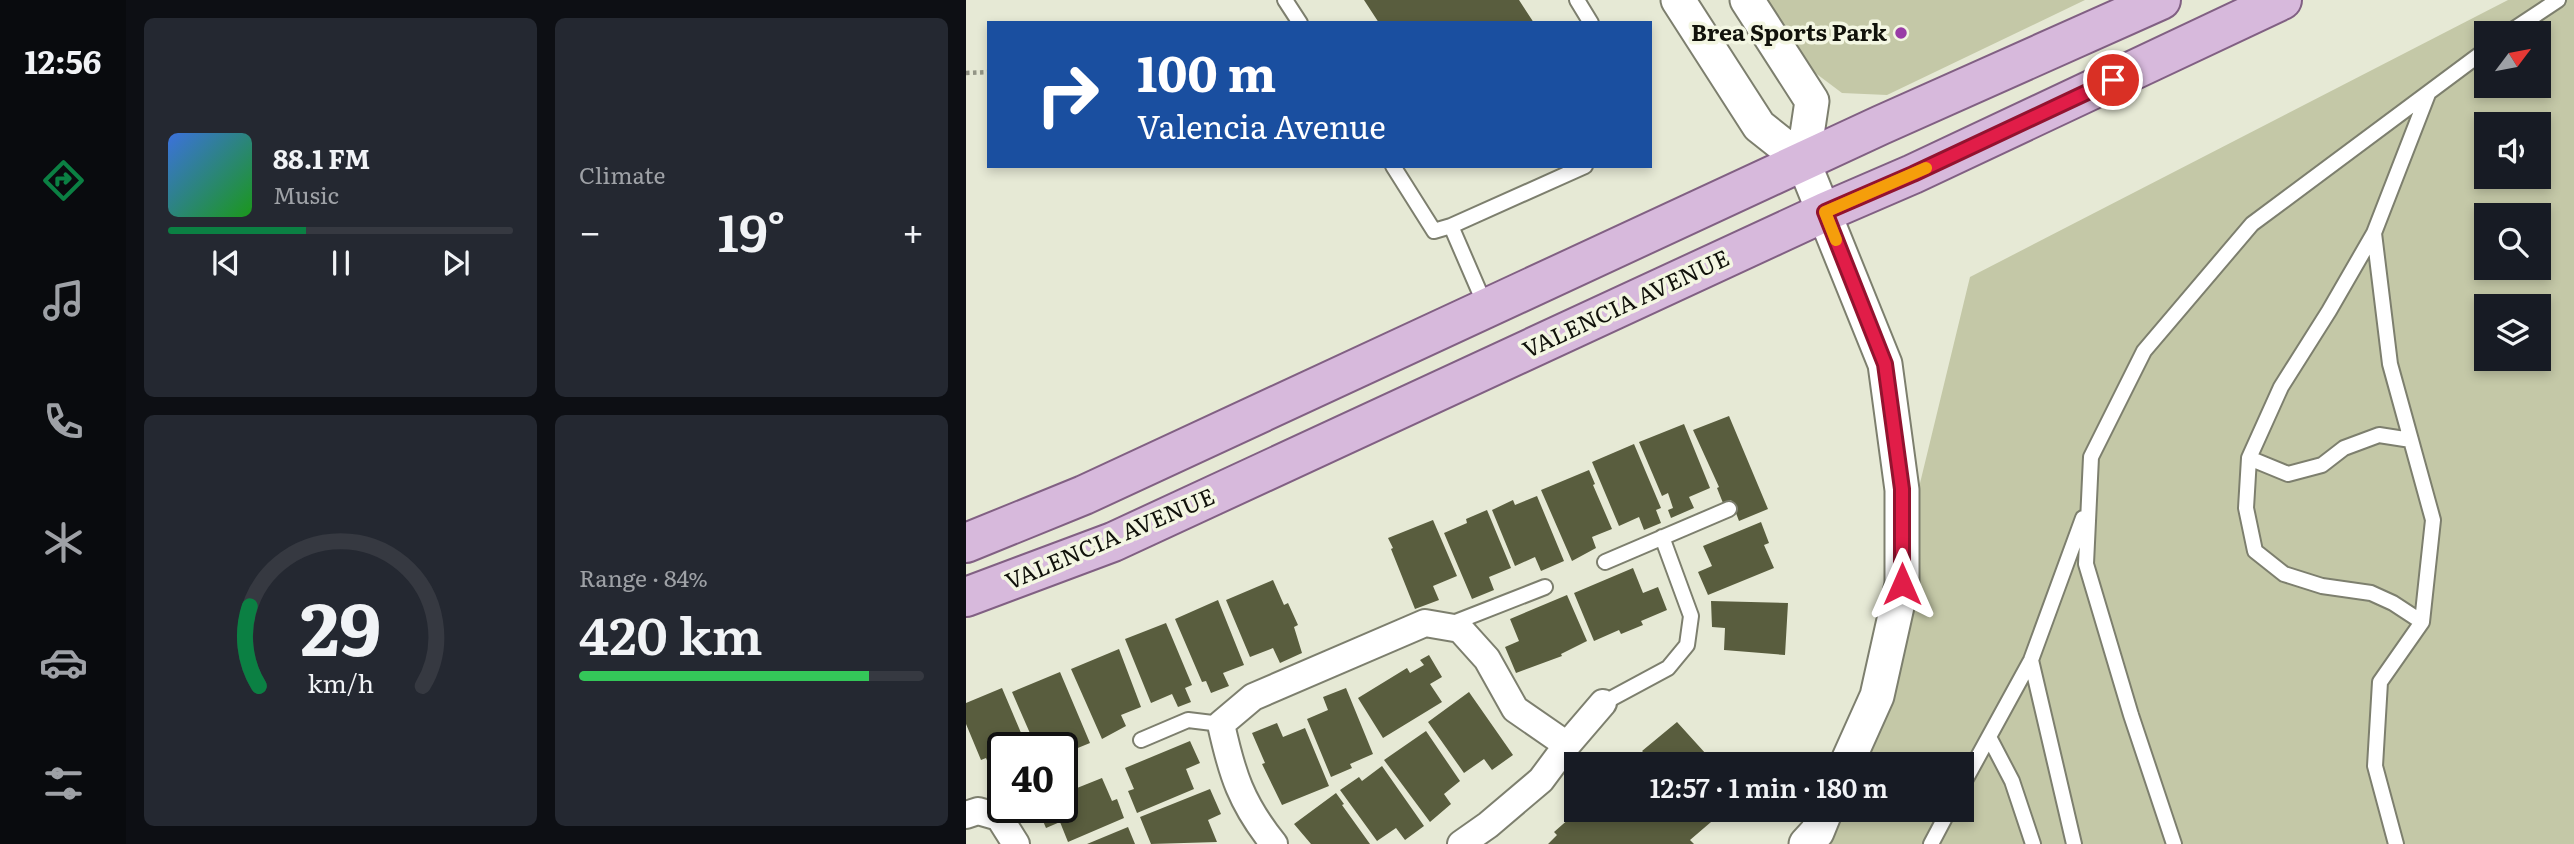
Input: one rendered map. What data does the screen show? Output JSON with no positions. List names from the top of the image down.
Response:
{
  "streets": {
    "main road": ["VALENCIA AVENUE"]
  },
  "places": ["Brea Sports Park"],
  "north": "top right",
  "page": {
    "tabs": "12:56",
    "tile": [
      "Climate",
      ["Range · 84%", "420 km"]
    ],
    "turn": ["100 m", "Valencia Avenue"],
    "song": ["88.1 FM", "Music"],
    "heat": ["−", "19°", "+"],
    "limit": "40",
    "trip": "12:57 · 1 min · 180 m",
    "gauge": ["29", "km/h"]
  }
}
